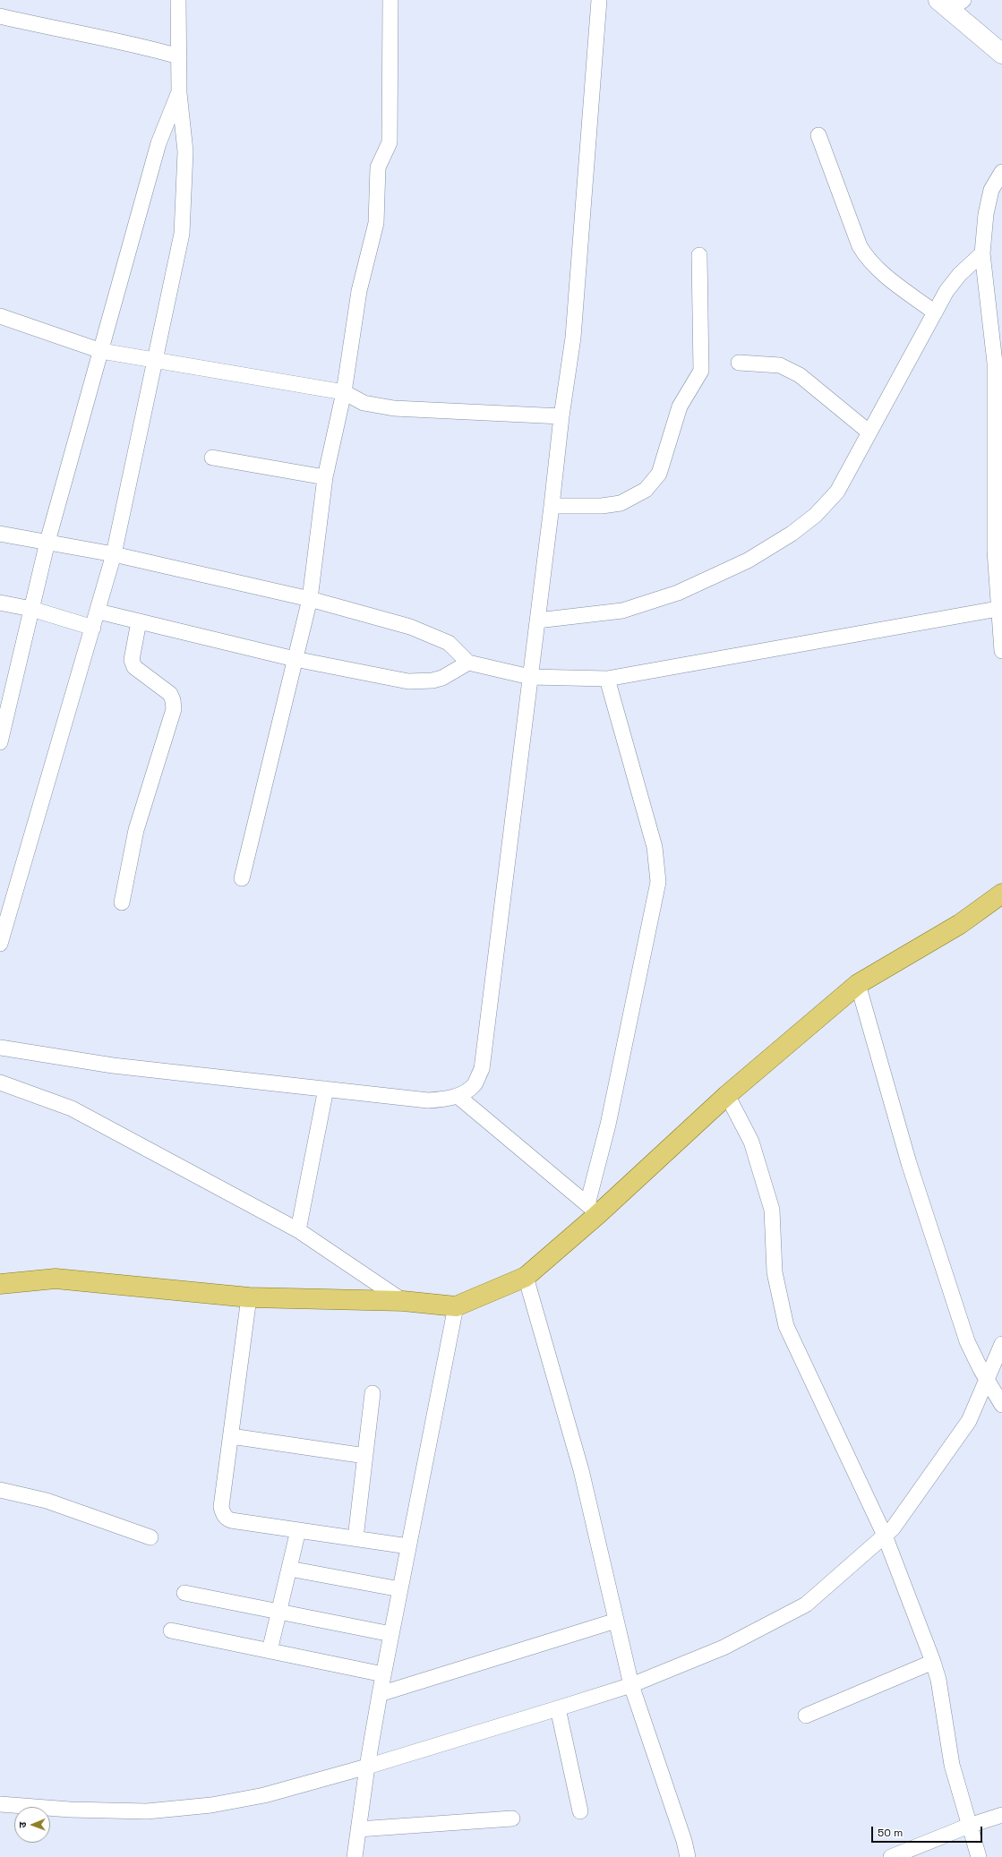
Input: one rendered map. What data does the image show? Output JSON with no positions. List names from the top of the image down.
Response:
{
  "scale_bar": "50 m",
  "north": "left"
}
